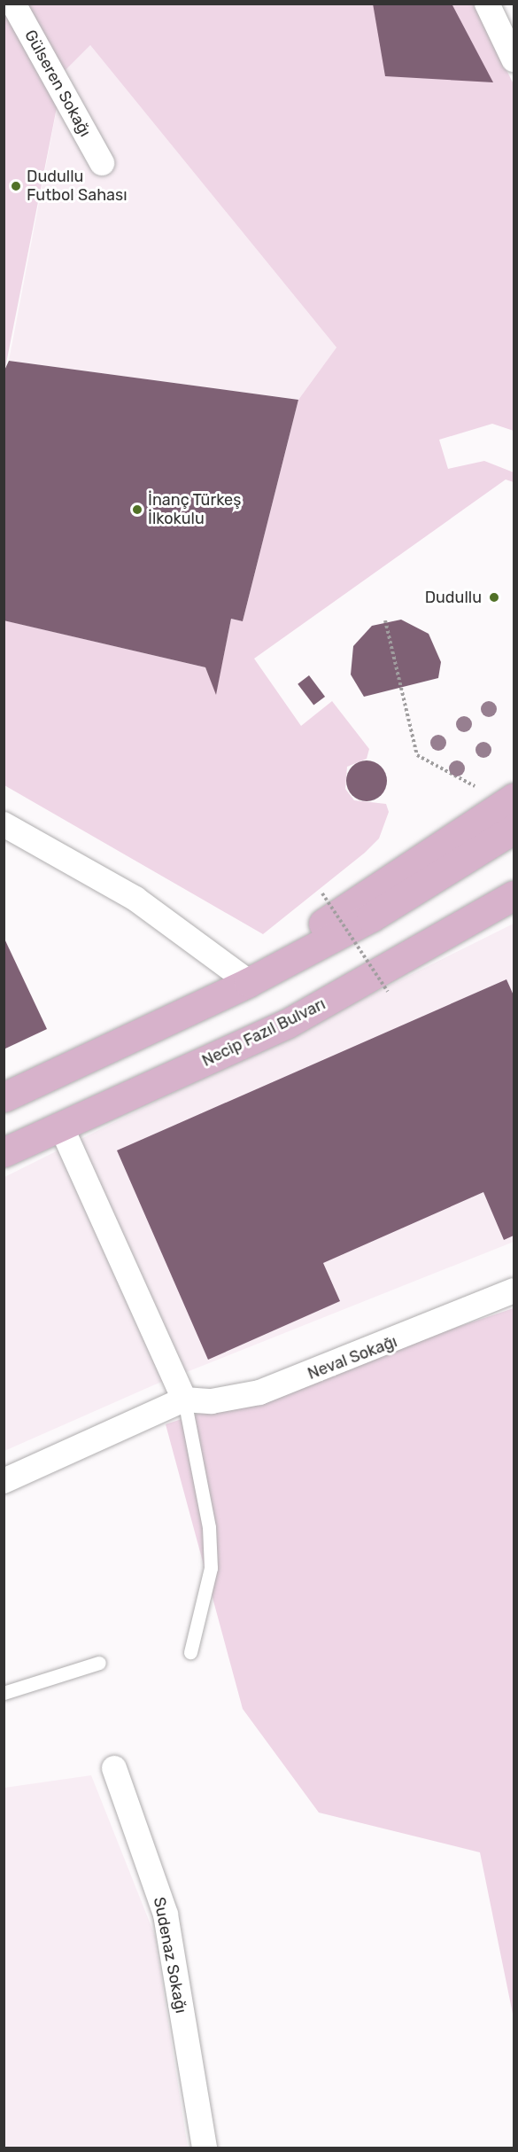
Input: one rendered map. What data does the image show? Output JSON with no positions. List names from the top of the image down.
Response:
{
  "streets": {
    "main road": ["Necip Fazıl Bulvarı"],
    "street": ["Gülseren Sokağı", "Neval Sokağı", "Sudenaz Sokağı"]
  },
  "places": ["Dudullu Futbol Sahası", "İnanç Türkeş İlkokulu", "Dudullu"]
}
